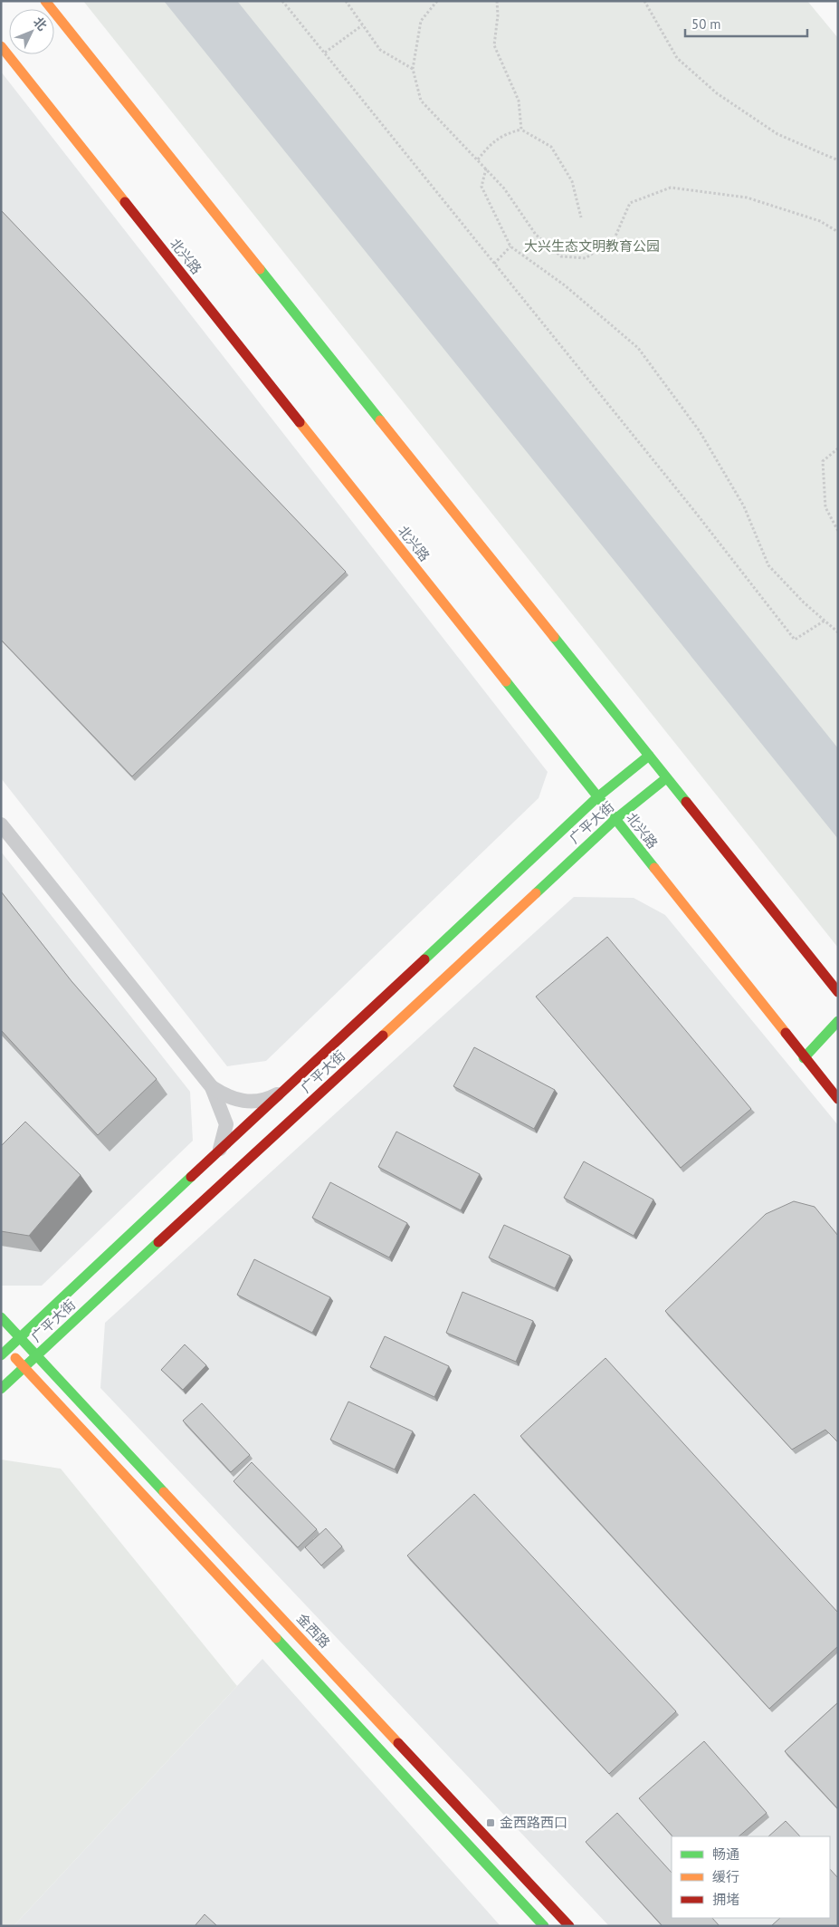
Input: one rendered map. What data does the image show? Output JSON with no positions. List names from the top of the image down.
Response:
{
  "streets": {
    "main road": ["北兴路", "广平大街", "金西路"]
  },
  "crossings": [
    ["北兴路", "广平大街"],
    ["广平大街", "金西路"]
  ],
  "parks": ["大兴生态文明教育公园"],
  "places": {
    "transit": ["金西路西口"]
  },
  "legend": ["畅通", "缓行", "拥堵"],
  "scale_bar": "50 m",
  "north": "top right"
}
